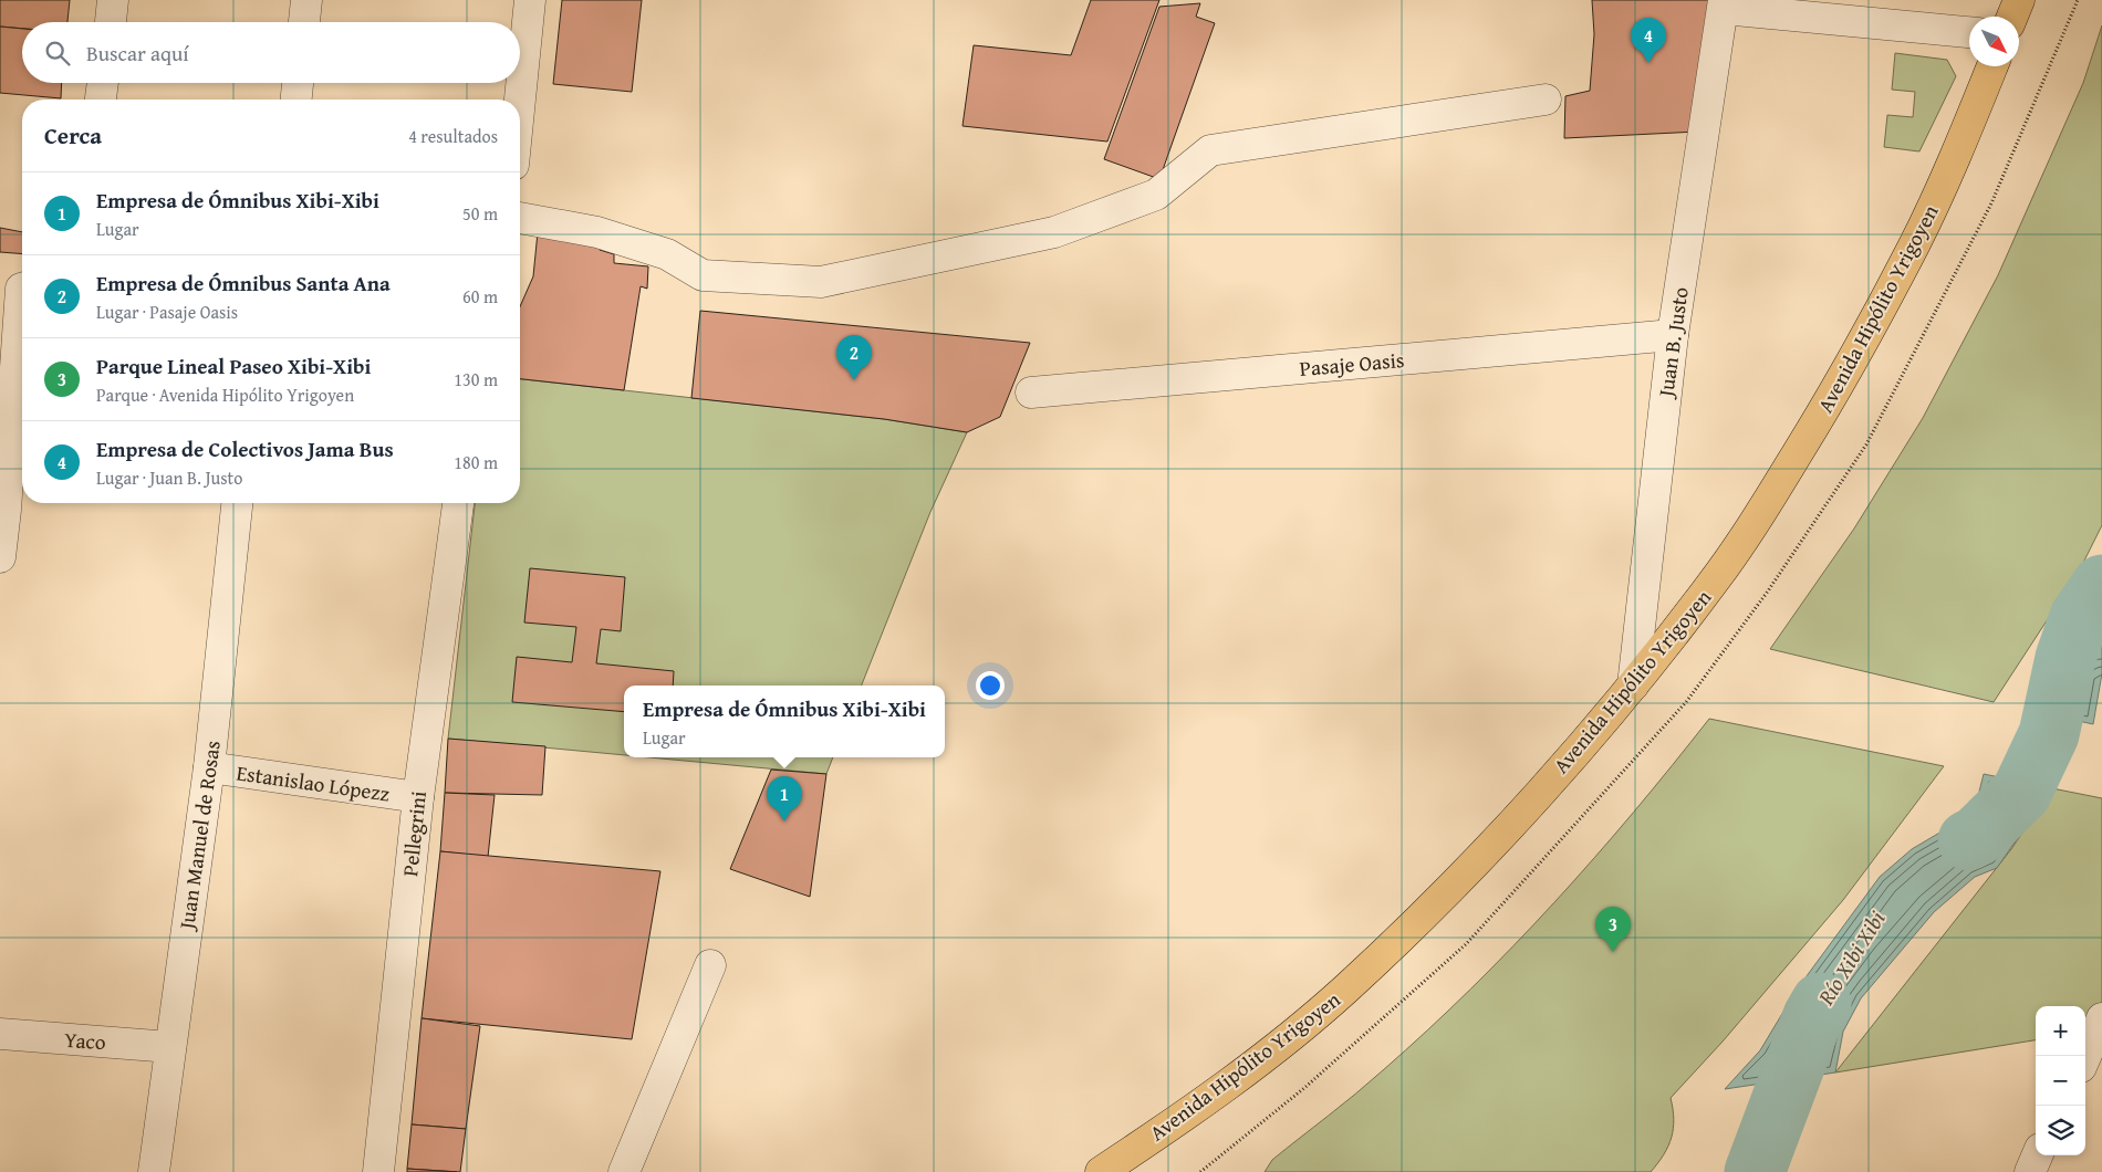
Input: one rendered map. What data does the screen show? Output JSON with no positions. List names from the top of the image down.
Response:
{
  "streets": {
    "main road": ["Avenida Hipólito Yrigoyen"],
    "street": [
      "Juan B. Justo",
      "Pasaje Oasis",
      "Estanislao Lópezz",
      "Pellegrini",
      "Juan Manuel de Rosas",
      "Yaco"
    ]
  },
  "crossings": [
    ["Avenida Hipólito Yrigoyen", "Juan B. Justo"],
    ["Juan B. Justo", "Pasaje Oasis"],
    ["Estanislao Lópezz", "Pellegrini"],
    ["Estanislao Lópezz", "Juan Manuel de Rosas"],
    ["Juan Manuel de Rosas", "Yaco"]
  ],
  "water": ["Río Xibi Xibi"],
  "north": "bottom right",
  "page": {
    "pins": [
      "4",
      "2",
      "1",
      "3"
    ],
    "search": "Buscar aquí",
    "heading": ["Cerca", "4 resultados"],
    "list": [
      {
        "mark": "1",
        "name": "Empresa de Ómnibus Xibi-Xibi",
        "note": "Lugar",
        "value": "50 m"
      },
      {
        "mark": "2",
        "name": "Empresa de Ómnibus Santa Ana",
        "note": "Lugar · Pasaje Oasis",
        "value": "60 m"
      },
      {
        "mark": "3",
        "name": "Parque Lineal Paseo Xibi-Xibi",
        "note": "Parque · Avenida Hipólito Yrigoyen",
        "value": "130 m"
      },
      {
        "mark": "4",
        "name": "Empresa de Colectivos Jama Bus",
        "note": "Lugar · Juan B. Justo",
        "value": "180 m"
      }
    ],
    "popup": ["Empresa de Ómnibus Xibi-Xibi", "Lugar"],
    "map_buttons": ["+", "−"]
  }
}
